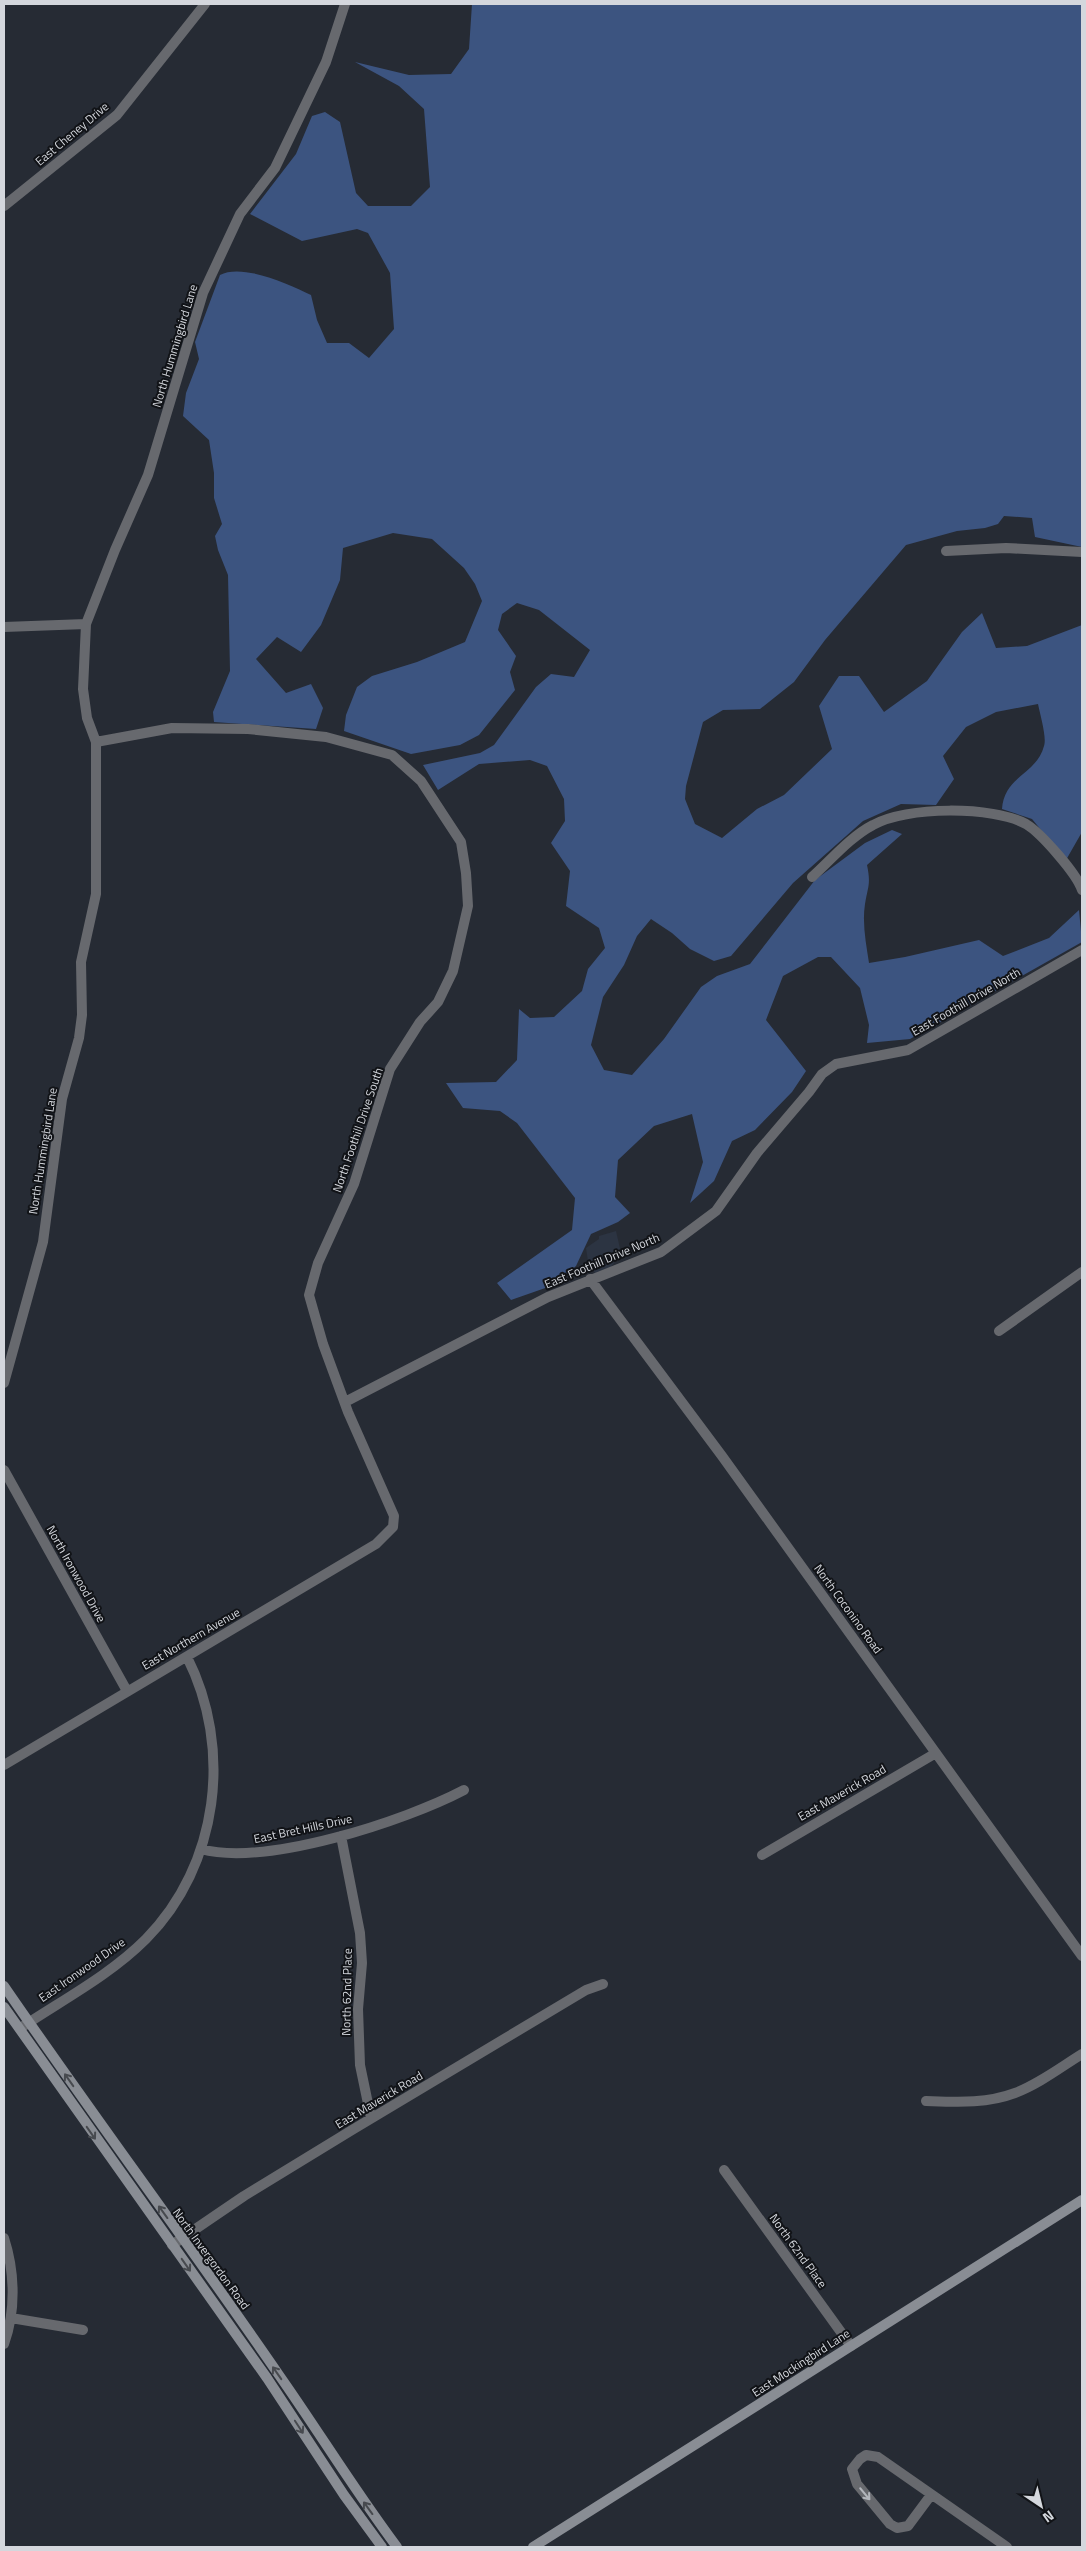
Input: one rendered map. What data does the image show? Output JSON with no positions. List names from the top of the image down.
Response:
{
  "streets": {
    "street": [
      "East Cheney Drive",
      "North Hummingbird Lane",
      "East Foothill Drive North",
      "North Foothill Drive South",
      "North Ironwood Drive",
      "North Coconino Road",
      "East Northern Avenue",
      "East Maverick Road",
      "East Bret Hills Drive",
      "East Ironwood Drive",
      "North 62nd Place",
      "North Invergordon Road",
      "East Mockingbird Lane"
    ]
  },
  "crossings": [
    ["North Hummingbird Lane", "North Foothill Drive South"],
    ["East Foothill Drive North", "North Foothill Drive South"],
    ["East Foothill Drive North", "North Coconino Road"],
    ["North Foothill Drive South", "East Northern Avenue"],
    ["North Ironwood Drive", "East Northern Avenue"],
    ["North Coconino Road", "East Maverick Road"],
    ["East Maverick Road", "North 62nd Place"],
    ["East Maverick Road", "North Invergordon Road"],
    ["East Bret Hills Drive", "East Ironwood Drive"],
    ["East Bret Hills Drive", "North 62nd Place"],
    ["East Ironwood Drive", "North Invergordon Road"],
    ["North 62nd Place", "East Mockingbird Lane"]
  ],
  "north": "bottom right"
}
